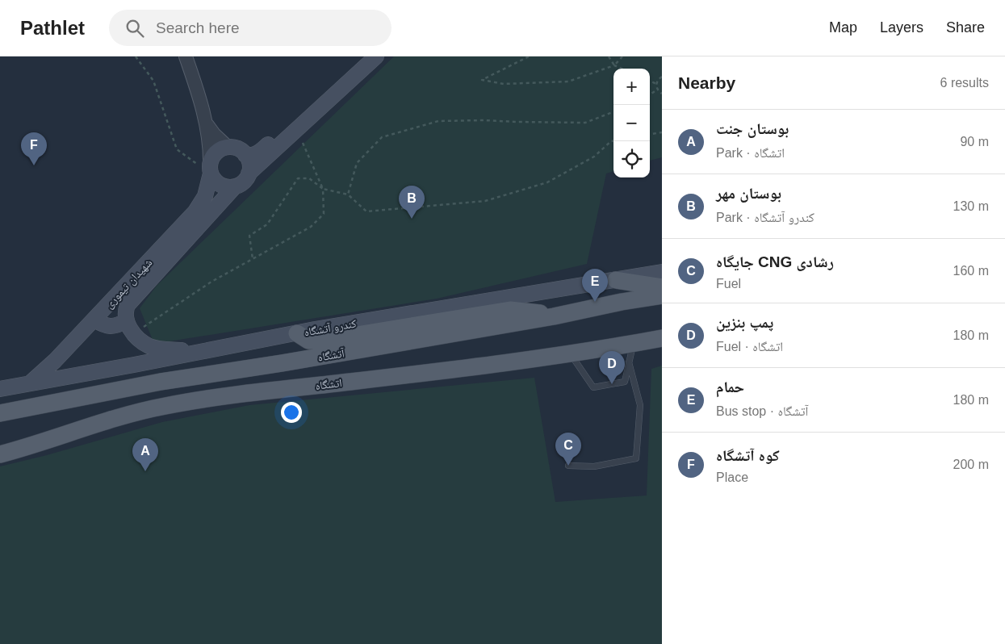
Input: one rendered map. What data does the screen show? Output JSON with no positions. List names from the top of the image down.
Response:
{
  "streets": {
    "main road": [
      "شهیدان تیموری",
      "کندرو آتشگاه",
      "آتشگاه",
      "اتشگاه"
    ]
  },
  "crossings": [
    ["شهیدان تیموری", "کندرو آتشگاه"]
  ],
  "page": {
    "header": "Pathlet",
    "search": "Search here",
    "nav": ["Map", "Layers", "Share"],
    "heading": ["Nearby", "6 results"],
    "map_buttons": ["+", "−"],
    "list": [
      {
        "mark": "A",
        "name": "بوستان جنت",
        "note": "Park · اتشگاه",
        "value": "90 m"
      },
      {
        "mark": "B",
        "name": "بوستان مهر",
        "note": "Park · کندرو آتشگاه",
        "value": "130 m"
      },
      {
        "mark": "C",
        "name": "جایگاه CNG رشادی",
        "note": "Fuel",
        "value": "160 m"
      },
      {
        "mark": "D",
        "name": "پمپ بنزین",
        "note": "Fuel · اتشگاه",
        "value": "180 m"
      },
      {
        "mark": "E",
        "name": "حمام",
        "note": "Bus stop · آتشگاه",
        "value": "180 m"
      },
      {
        "mark": "F",
        "name": "کوه آتشگاه",
        "note": "Place",
        "value": "200 m"
      }
    ],
    "pins": [
      "F",
      "B",
      "E",
      "D",
      "C",
      "A"
    ]
  }
}
